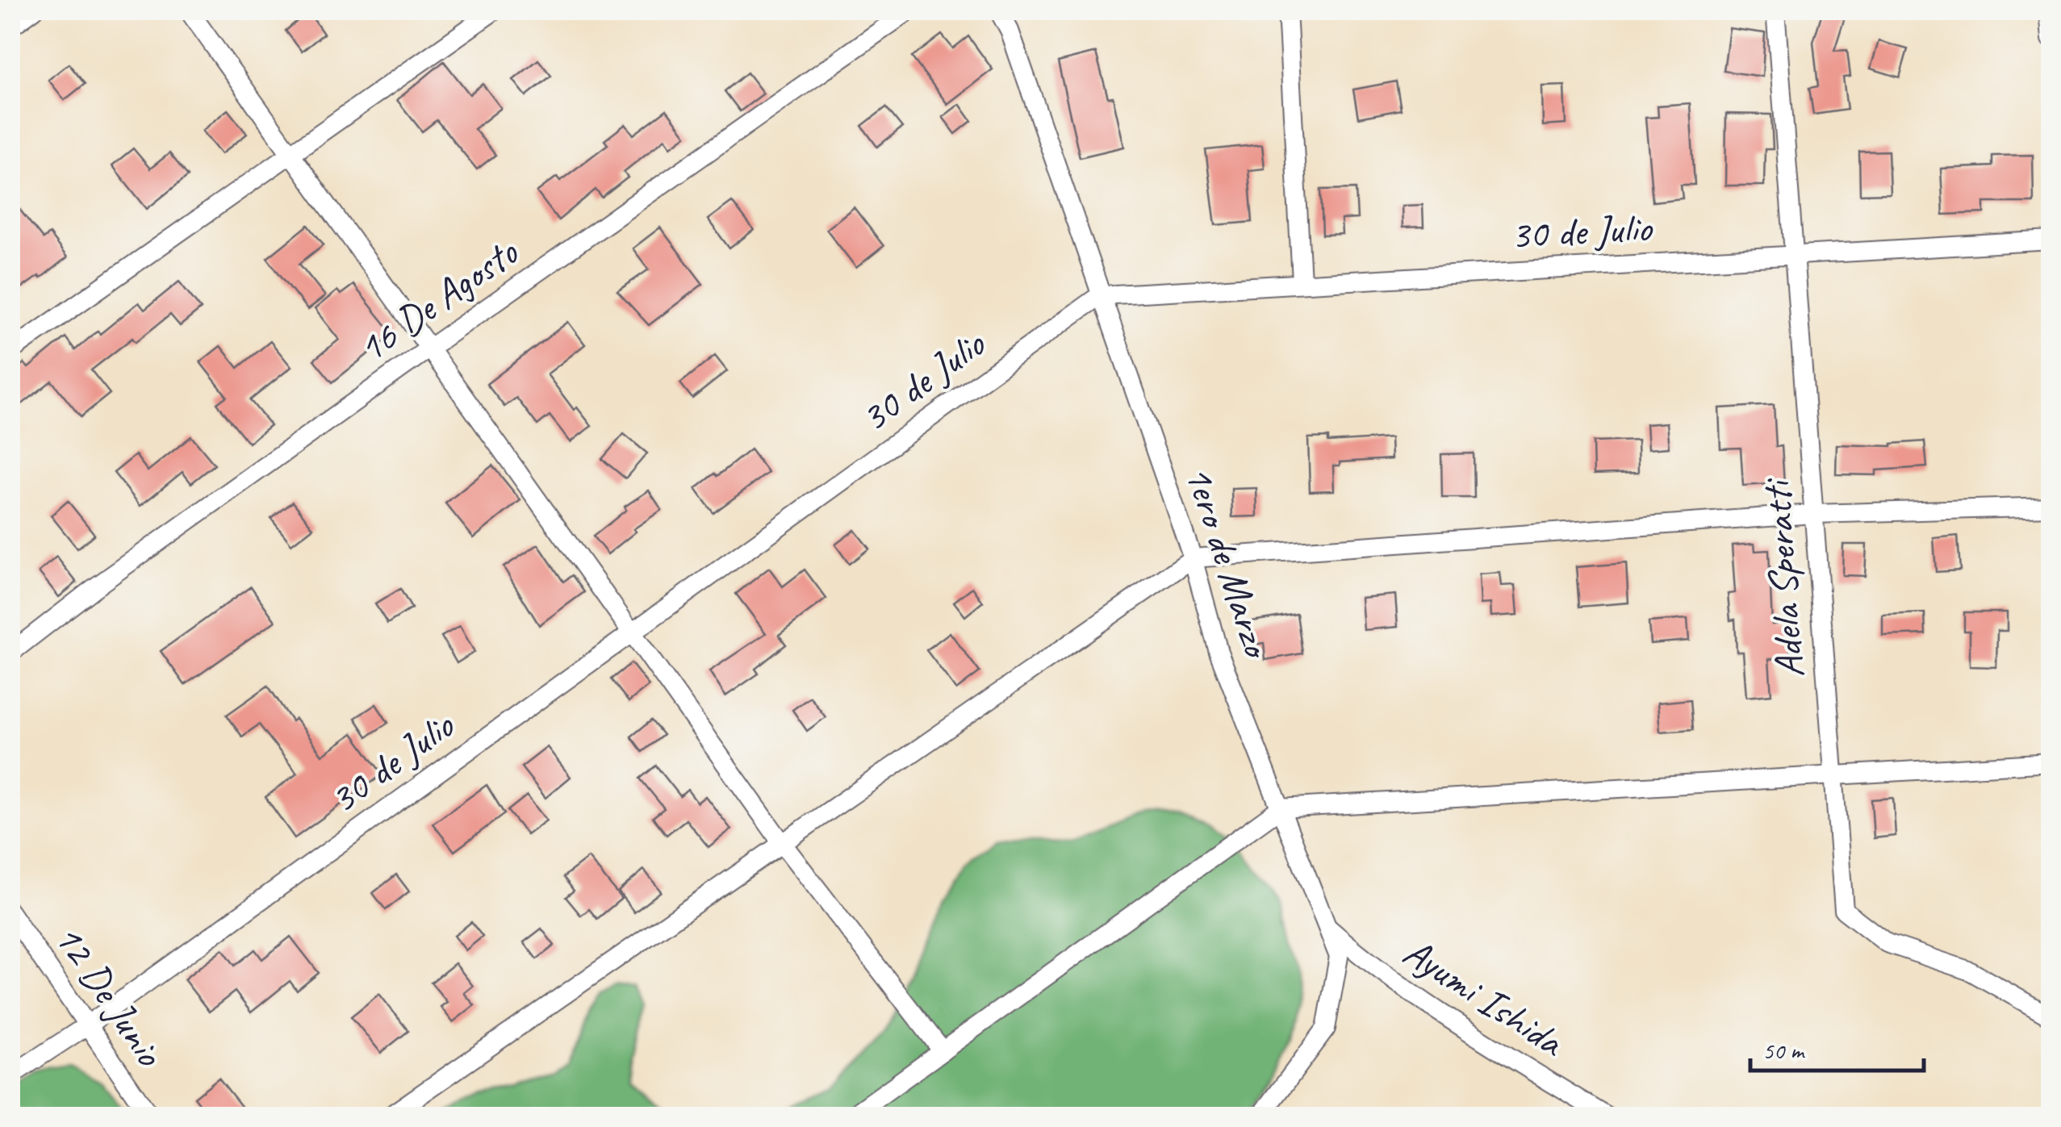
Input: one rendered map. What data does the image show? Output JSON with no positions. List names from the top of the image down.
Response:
{
  "streets": {
    "street": [
      "30 de Julio",
      "16 De Agosto",
      "1ero de Marzo",
      "Adela Speratti",
      "12 De Junio",
      "Ayumi Ishida"
    ]
  },
  "crossings": [
    ["30 de Julio", "1ero de Marzo"],
    ["30 de Julio", "Adela Speratti"],
    ["30 de Julio", "12 De Junio"],
    ["1ero de Marzo", "Ayumi Ishida"]
  ],
  "scale_bar": "50 m"
}
